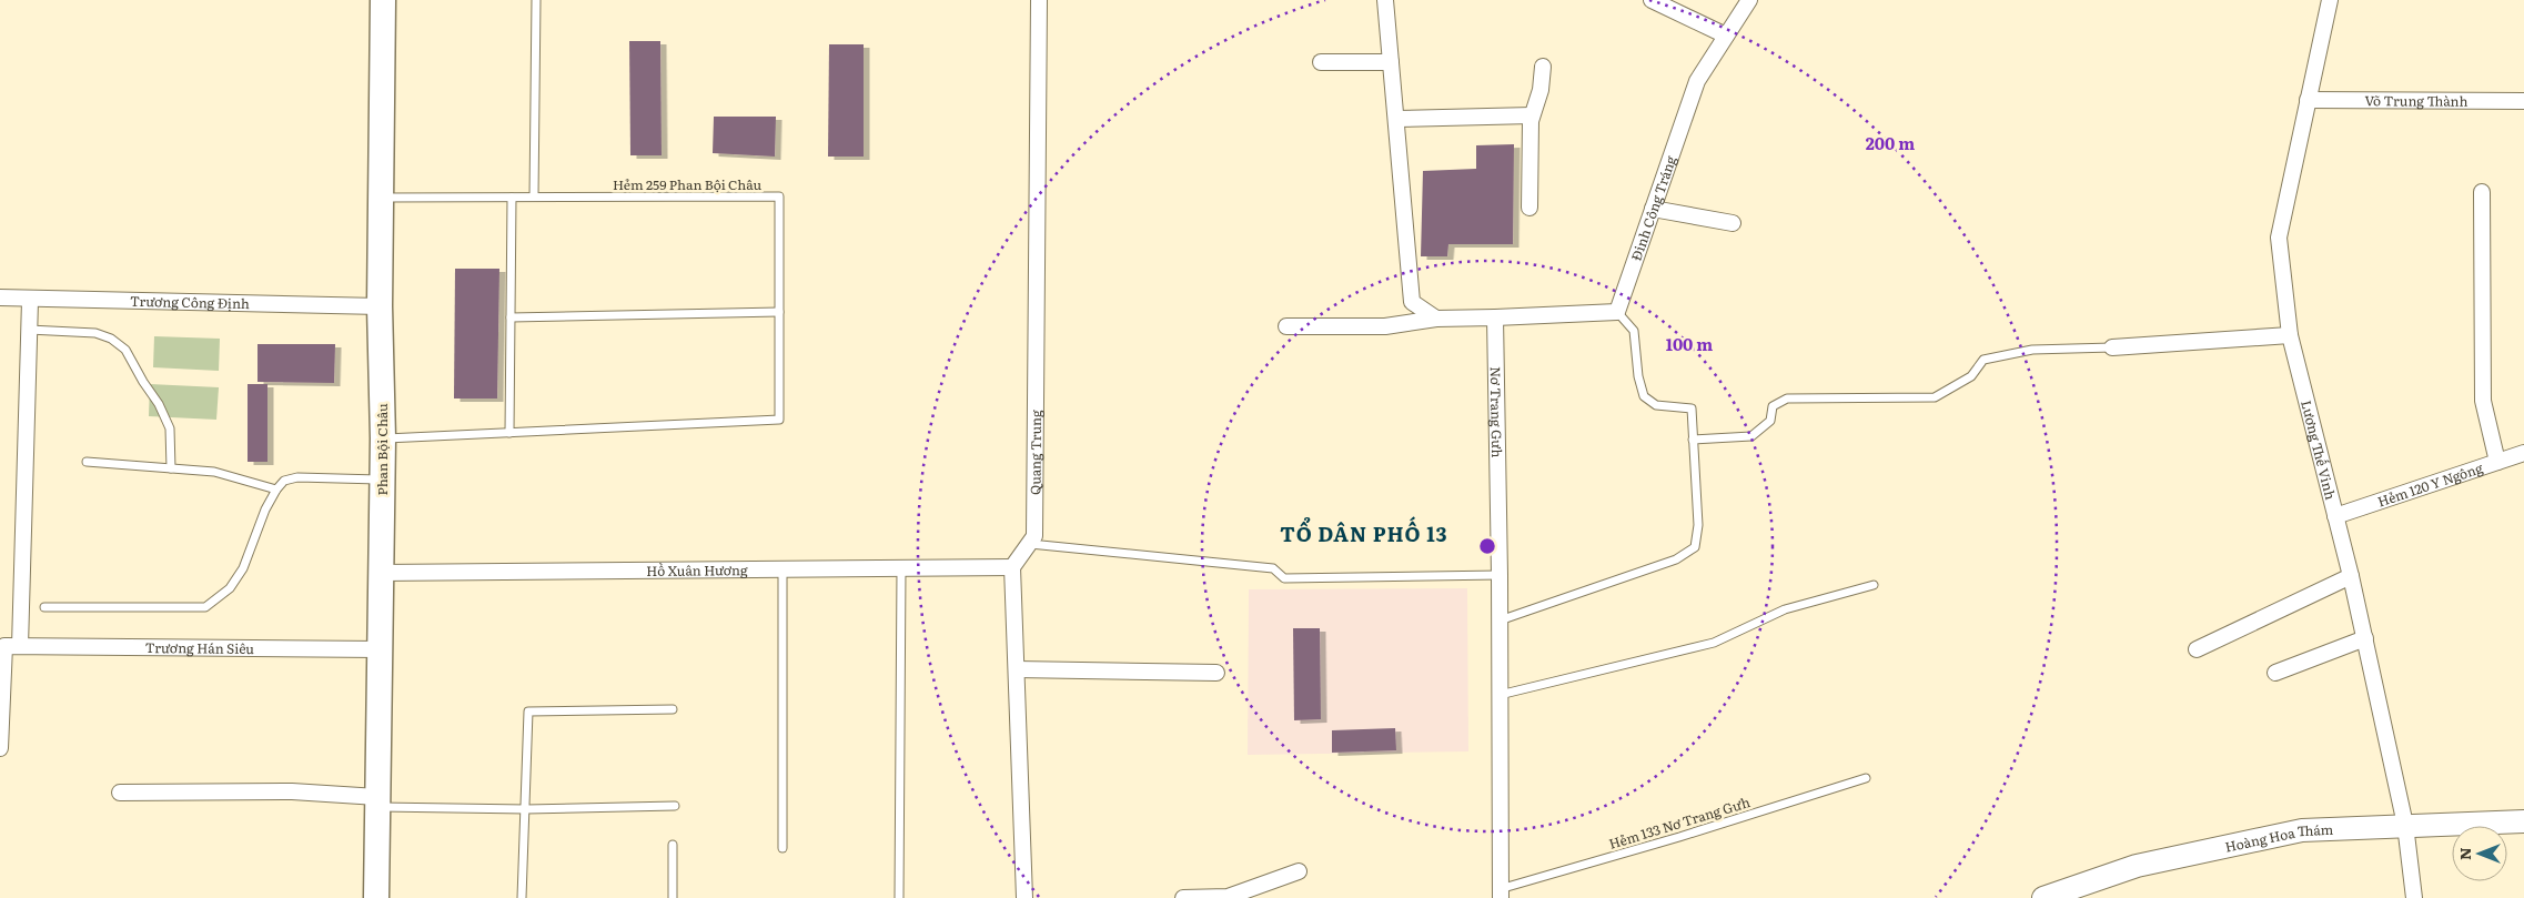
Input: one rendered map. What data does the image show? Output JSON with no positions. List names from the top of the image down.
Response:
{
  "streets": {
    "main road": ["Phan Bội Châu"],
    "street": [
      "Võ Trung Thành",
      "Đinh Công Tráng",
      "Trương Công Định",
      "Nơ Trang Gưh",
      "Lương Thế Vinh",
      "Quang Trung",
      "Hẻm 120 Y Ngông",
      "Hồ Xuân Hương",
      "Trương Hán Siêu",
      "Hoàng Hoa Thám"
    ],
    "lane": ["Hẻm 259 Phan Bội Châu", "Hẻm 133 Nơ Trang Gưh"]
  },
  "crossings": [
    ["Võ Trung Thành", "Lương Thế Vinh"],
    ["Hẻm 259 Phan Bội Châu", "Phan Bội Châu"],
    ["Trương Công Định", "Phan Bội Châu"],
    ["Nơ Trang Gưh", "Hẻm 133 Nơ Trang Gưh"],
    ["Phan Bội Châu", "Hồ Xuân Hương"],
    ["Phan Bội Châu", "Trương Hán Siêu"],
    ["Lương Thế Vinh", "Hẻm 120 Y Ngông"],
    ["Lương Thế Vinh", "Hoàng Hoa Thám"],
    ["Quang Trung", "Hồ Xuân Hương"]
  ],
  "districts": ["TỔ DÂN PHỐ 13"],
  "north": "left",
  "rings": ["200 m", "100 m"]
}
